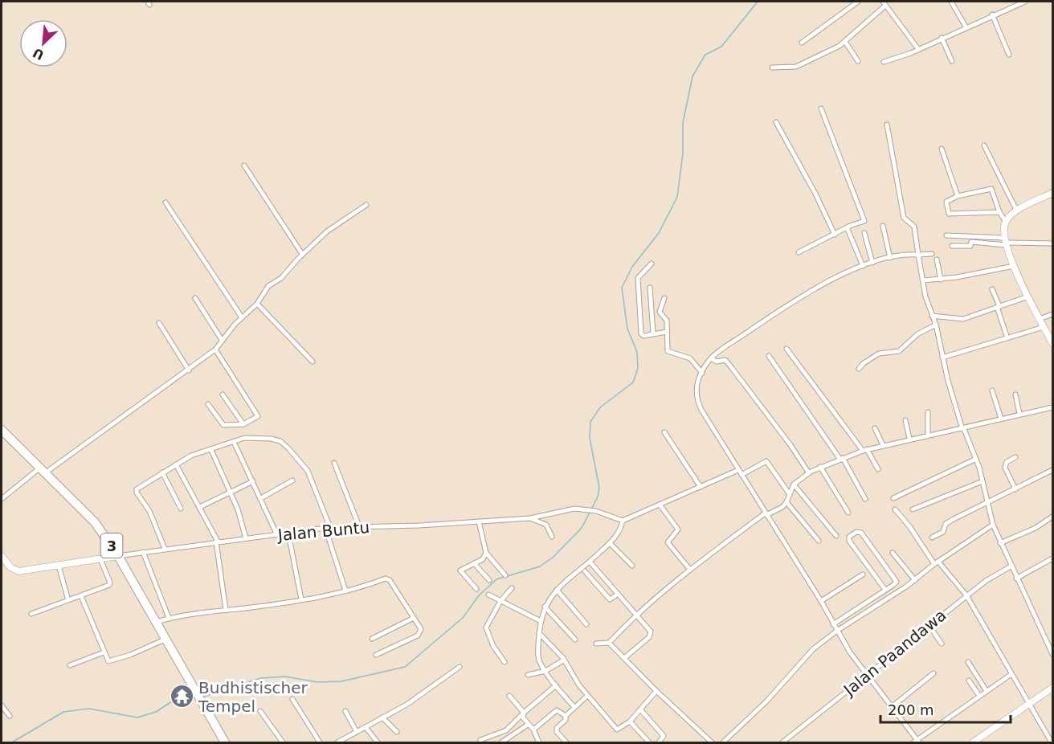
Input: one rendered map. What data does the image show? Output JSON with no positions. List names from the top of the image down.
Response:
{
  "streets": {
    "highway": ["3"],
    "street": ["Jalan Buntu", "Jalan Paandawa"]
  },
  "crossings": [
    ["Jalan Buntu", "3"]
  ],
  "places": {
    "temple": ["Budhistischer Tempel"]
  },
  "scale_bar": "200 m",
  "north": "bottom left"
}
